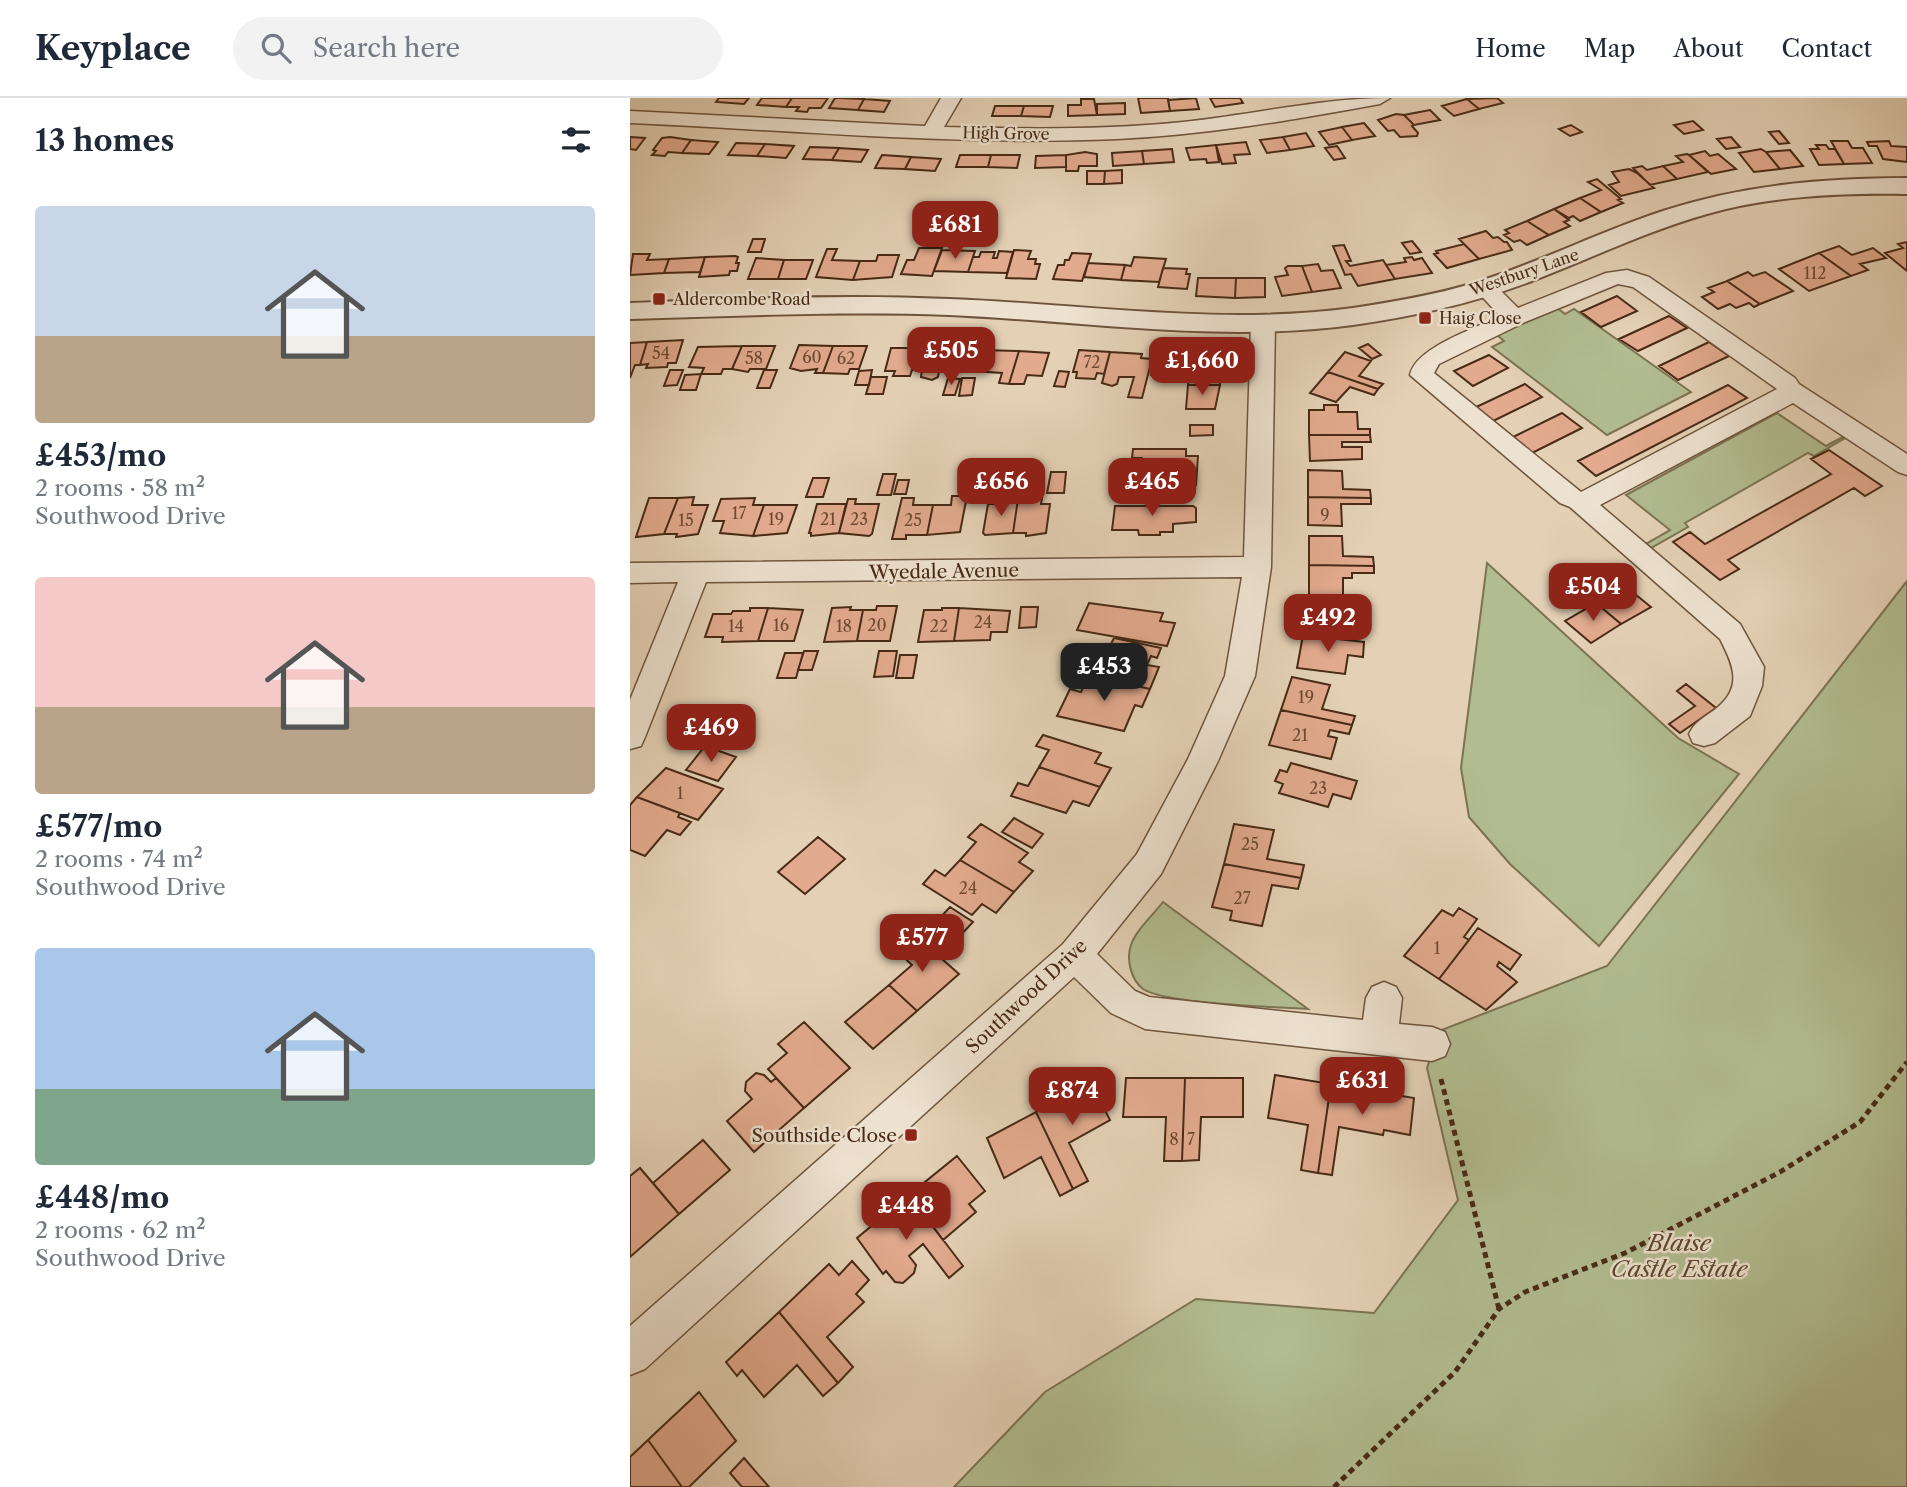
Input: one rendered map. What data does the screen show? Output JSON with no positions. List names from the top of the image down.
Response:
{
  "streets": {
    "street": [
      "High Grove",
      "Westbury Lane",
      "Wyedale Avenue",
      "Southwood Drive"
    ]
  },
  "crossings": [
    ["Westbury Lane", "Southwood Drive"],
    ["Wyedale Avenue", "Southwood Drive"]
  ],
  "parks": ["Blaise Castle Estate"],
  "places": {
    "transit": ["Aldercombe Road", "Haig Close", "Southside Close"]
  },
  "house_numbers": [
    "112",
    "54",
    "60",
    "58",
    "62",
    "72",
    "17",
    "9",
    "19",
    "21",
    "23",
    "15",
    "25",
    "24",
    "16",
    "20",
    "14",
    "18",
    "22",
    "19",
    "21",
    "23",
    "1",
    "25",
    "24",
    "27",
    "1",
    "8",
    "7"
  ],
  "page": {
    "header": "Keyplace",
    "search": "Search here",
    "nav": [
      "Home",
      "Map",
      "About",
      "Contact"
    ],
    "heading": "13 homes",
    "list": [
      {
        "name": "£453/mo",
        "note": "2 rooms · 58 m² · Southwood Drive"
      },
      {
        "name": "£577/mo",
        "note": "2 rooms · 74 m² · Southwood Drive"
      },
      {
        "name": "£448/mo",
        "note": "2 rooms · 62 m² · Southwood Drive"
      }
    ],
    "price": [
      "£681",
      "£505",
      "£1,660",
      "£656",
      "£465",
      "£504",
      "£492",
      "£453",
      "£469",
      "£577",
      "£631",
      "£874",
      "£448"
    ]
  }
}
